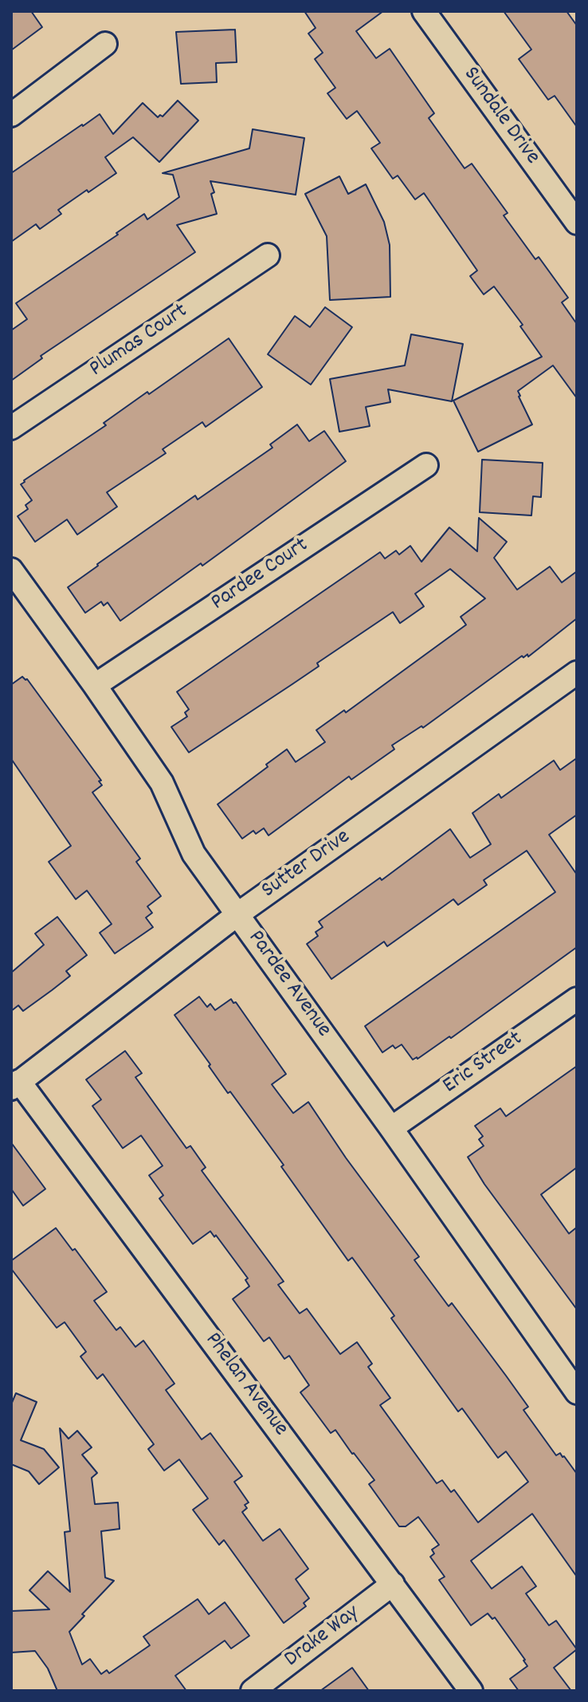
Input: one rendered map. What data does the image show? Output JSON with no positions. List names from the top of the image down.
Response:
{
  "streets": {
    "street": [
      "Sundale Drive",
      "Plumas Court",
      "Pardee Court",
      "Sutter Drive",
      "Pardee Avenue",
      "Eric Street",
      "Phelan Avenue",
      "Drake Way"
    ]
  },
  "crossings": [
    ["Pardee Court", "Pardee Avenue"],
    ["Sutter Drive", "Pardee Avenue"],
    ["Sutter Drive", "Phelan Avenue"],
    ["Pardee Avenue", "Eric Street"],
    ["Phelan Avenue", "Drake Way"]
  ]
}
